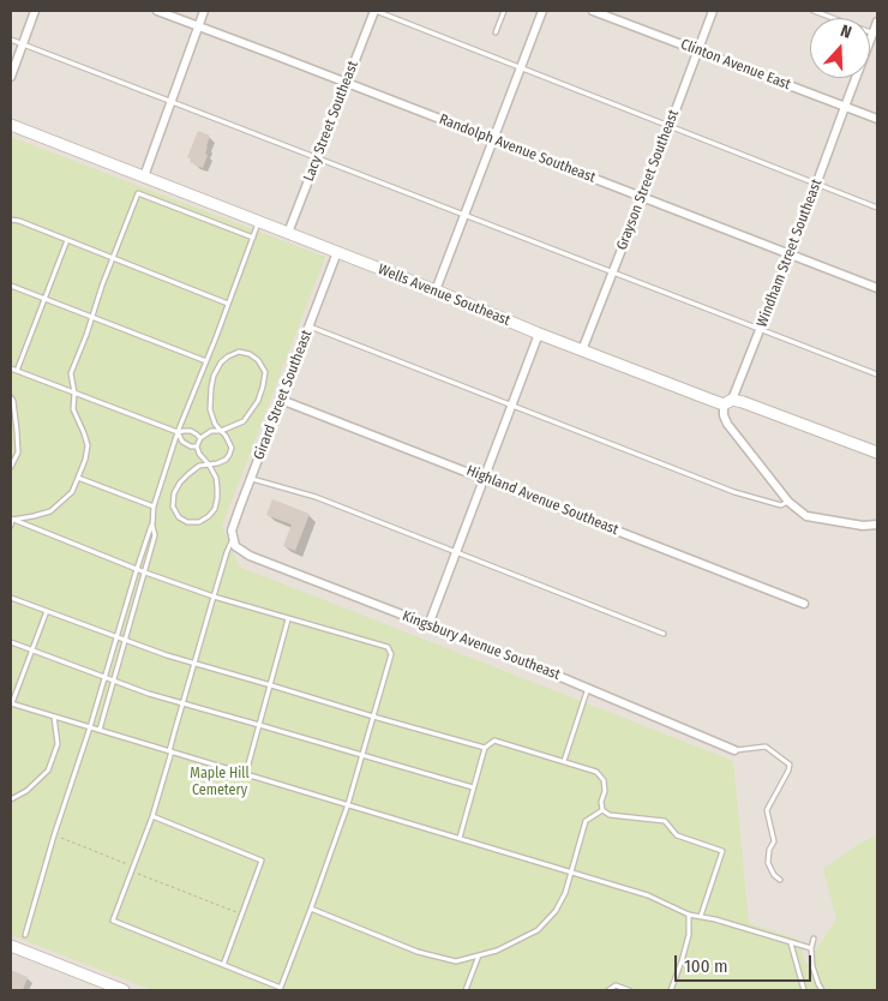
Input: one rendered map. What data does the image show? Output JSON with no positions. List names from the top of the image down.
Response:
{
  "streets": {
    "street": [
      "Clinton Avenue East",
      "Lacy Street Southeast",
      "Randolph Avenue Southeast",
      "Grayson Street Southeast",
      "Windham Street Southeast",
      "Wells Avenue Southeast",
      "Girard Street Southeast",
      "Highland Avenue Southeast",
      "Kingsbury Avenue Southeast"
    ]
  },
  "crossings": [
    ["Clinton Avenue East", "Grayson Street Southeast"],
    ["Clinton Avenue East", "Windham Street Southeast"],
    ["Lacy Street Southeast", "Randolph Avenue Southeast"],
    ["Lacy Street Southeast", "Wells Avenue Southeast"],
    ["Randolph Avenue Southeast", "Grayson Street Southeast"],
    ["Randolph Avenue Southeast", "Windham Street Southeast"],
    ["Grayson Street Southeast", "Wells Avenue Southeast"],
    ["Windham Street Southeast", "Wells Avenue Southeast"],
    ["Wells Avenue Southeast", "Girard Street Southeast"],
    ["Girard Street Southeast", "Highland Avenue Southeast"],
    ["Girard Street Southeast", "Kingsbury Avenue Southeast"]
  ],
  "parks": ["Maple Hill Cemetery"],
  "scale_bar": "100 m",
  "north": "top"
}
